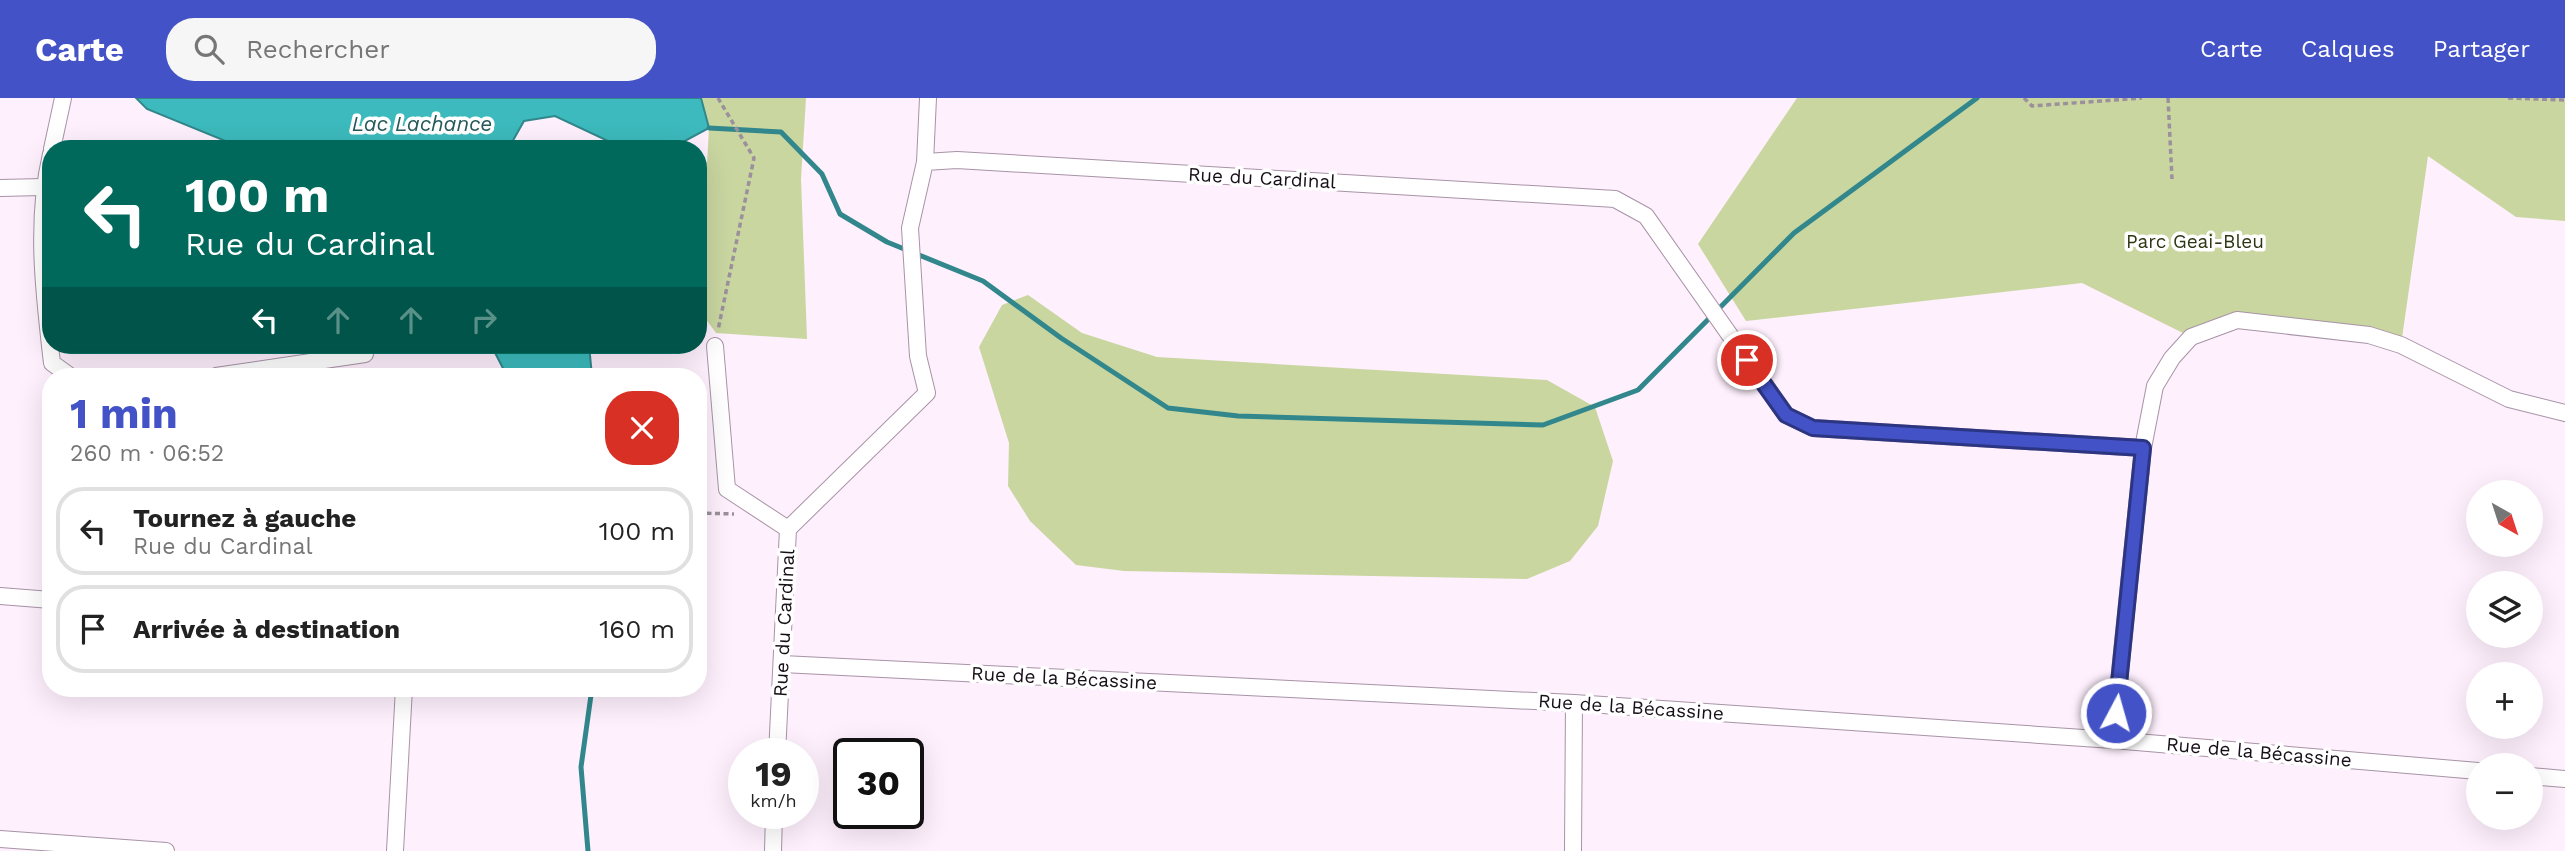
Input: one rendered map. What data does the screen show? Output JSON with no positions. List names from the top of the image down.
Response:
{
  "streets": {
    "street": ["Rue du Cardinal", "Rue de la Bécassine"]
  },
  "crossings": [
    ["Rue du Cardinal", "Rue de la Bécassine"]
  ],
  "water": ["Lac Lachance"],
  "parks": ["Parc Geai-Bleu"],
  "north": "bottom right",
  "page": {
    "header": "Carte",
    "search": "Rechercher",
    "nav": ["Carte", "Calques", "Partager"],
    "turn": ["100 m", "Rue du Cardinal"],
    "heading": ["1 min", "260 m · 06:52"],
    "map_buttons": ["+", "−"],
    "list": [
      {
        "name": "Tournez à gauche",
        "note": "Rue du Cardinal",
        "value": "100 m"
      },
      {
        "name": "Arrivée à destination",
        "value": "160 m"
      }
    ],
    "speed": "19 km/h",
    "limit": "30"
  }
}
